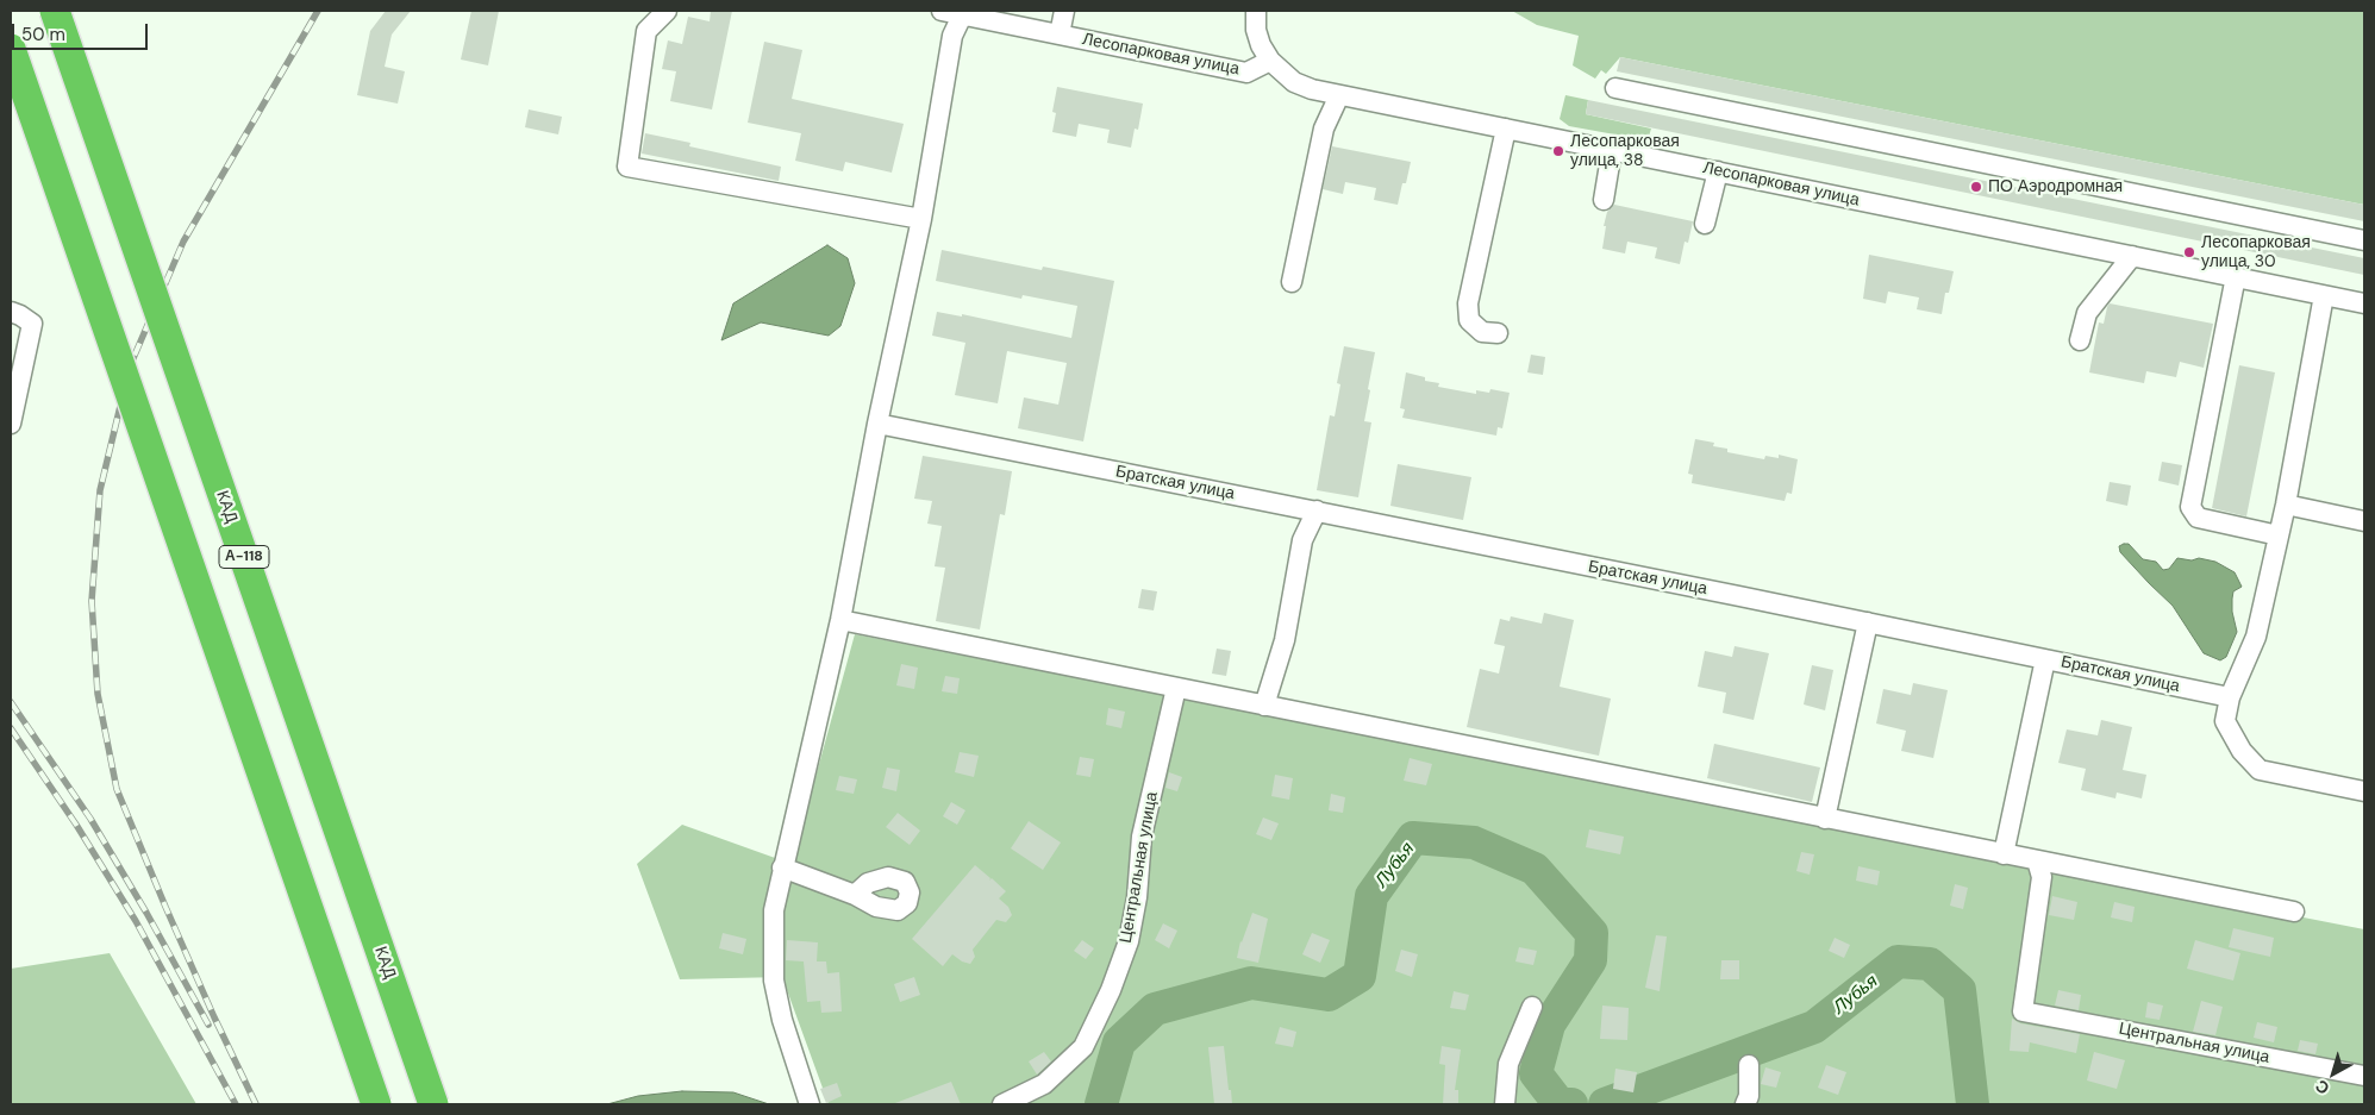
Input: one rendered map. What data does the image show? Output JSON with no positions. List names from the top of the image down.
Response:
{
  "streets": {
    "highway": ["КАД", "А-118"],
    "street": ["Лесопарковая улица", "Братская улица", "Центральная улица"]
  },
  "water": ["Лубья"],
  "places": ["Лесопарковая улица, 38", "ПО Аэродромная", "Лесопарковая улица, 30"],
  "scale_bar": "50 m",
  "north": "bottom left"
}
